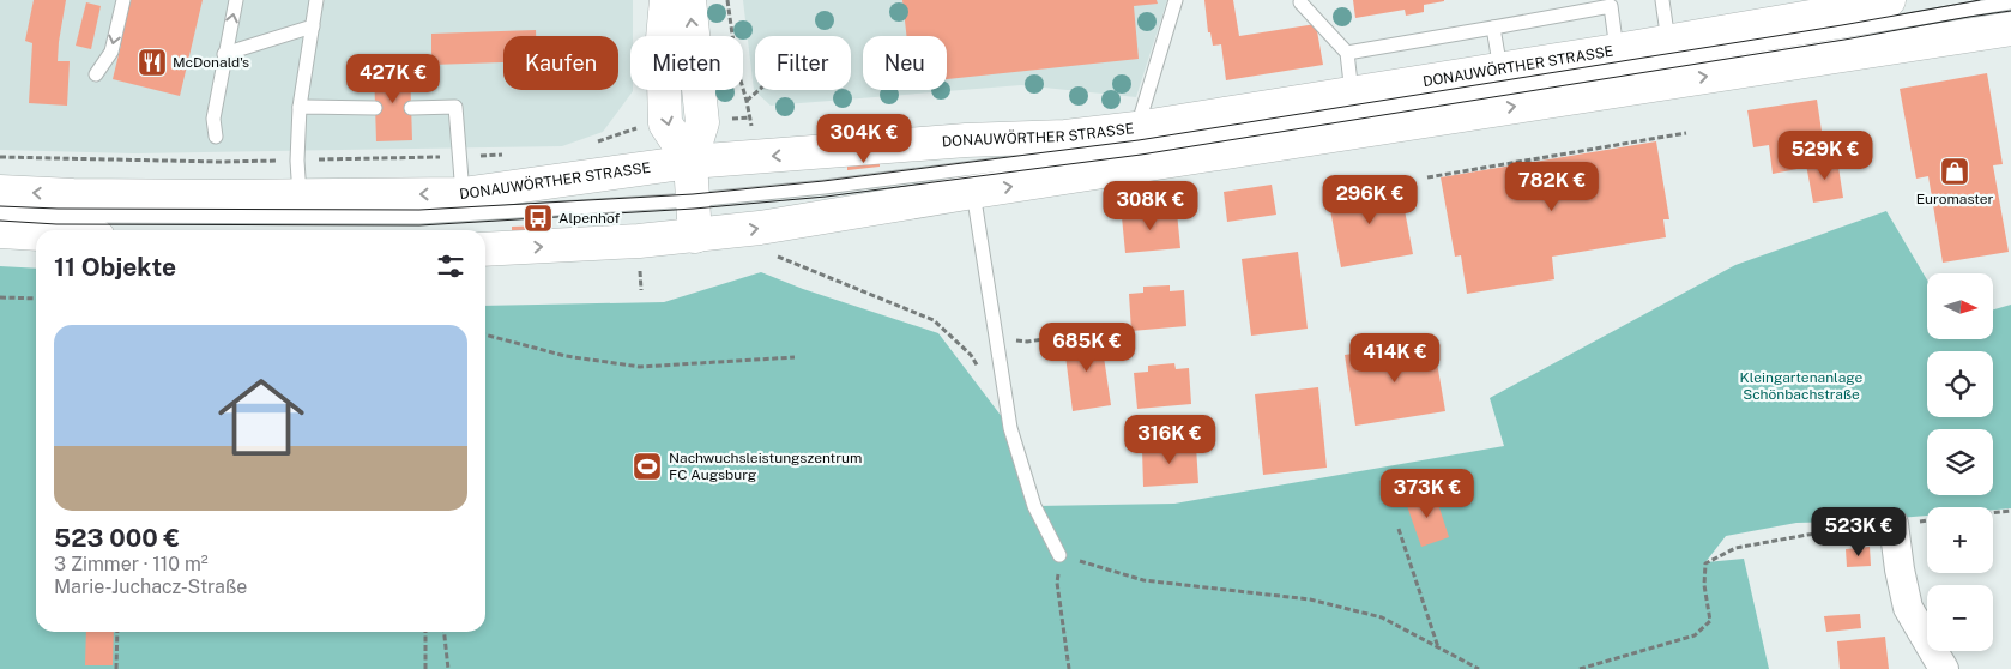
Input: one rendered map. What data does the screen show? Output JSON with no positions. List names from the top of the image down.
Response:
{
  "streets": {
    "main road": ["DONAUWÖRTHER STRASSE"]
  },
  "parks": ["Kleingartenanlage Schönbachstraße"],
  "places": {
    "restaurant": ["McDonald's"],
    "shop": ["Euromaster"],
    "bus stop": ["Alpenhof"],
    "sports": ["Nachwuchsleistungszentrum FC Augsburg"]
  },
  "north": "right",
  "page": {
    "chip": [
      "Kaufen",
      "Mieten",
      "Filter",
      "Neu"
    ],
    "price": [
      "427K €",
      "304K €",
      "529K €",
      "782K €",
      "296K €",
      "308K €",
      "685K €",
      "414K €",
      "316K €",
      "373K €",
      "523K €"
    ],
    "heading": "11 Objekte",
    "map_buttons": ["+", "−"],
    "list": [
      {
        "name": "523 000 €",
        "note": "3 Zimmer · 110 m² · Marie-Juchacz-Straße"
      }
    ]
  }
}
